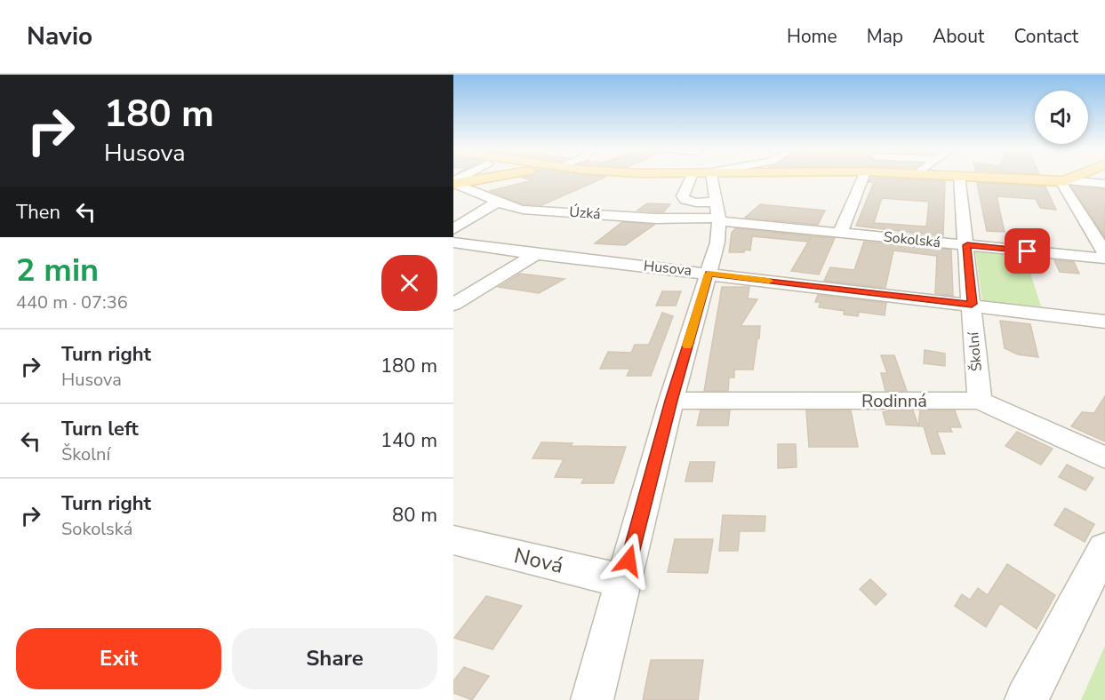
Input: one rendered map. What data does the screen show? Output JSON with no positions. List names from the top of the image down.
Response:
{
  "streets": {
    "street": [
      "Úzká",
      "Sokolská",
      "Husova",
      "Školní",
      "Rodinná",
      "Nová"
    ]
  },
  "crossings": [
    ["Úzká", "Sokolská"],
    ["Sokolská", "Školní"],
    ["Husova", "Školní"],
    ["Školní", "Rodinná"]
  ],
  "page": {
    "header": "Navio",
    "nav": [
      "Home",
      "Map",
      "About",
      "Contact"
    ],
    "turn": ["180 m", "Husova"],
    "then": "Then",
    "heading": ["2 min", "440 m · 07:36"],
    "list": [
      {
        "name": "Turn right",
        "note": "Husova",
        "value": "180 m"
      },
      {
        "name": "Turn left",
        "note": "Školní",
        "value": "140 m"
      },
      {
        "name": "Turn right",
        "note": "Sokolská",
        "value": "80 m"
      }
    ],
    "buttons": ["Exit", "Share"]
  }
}
